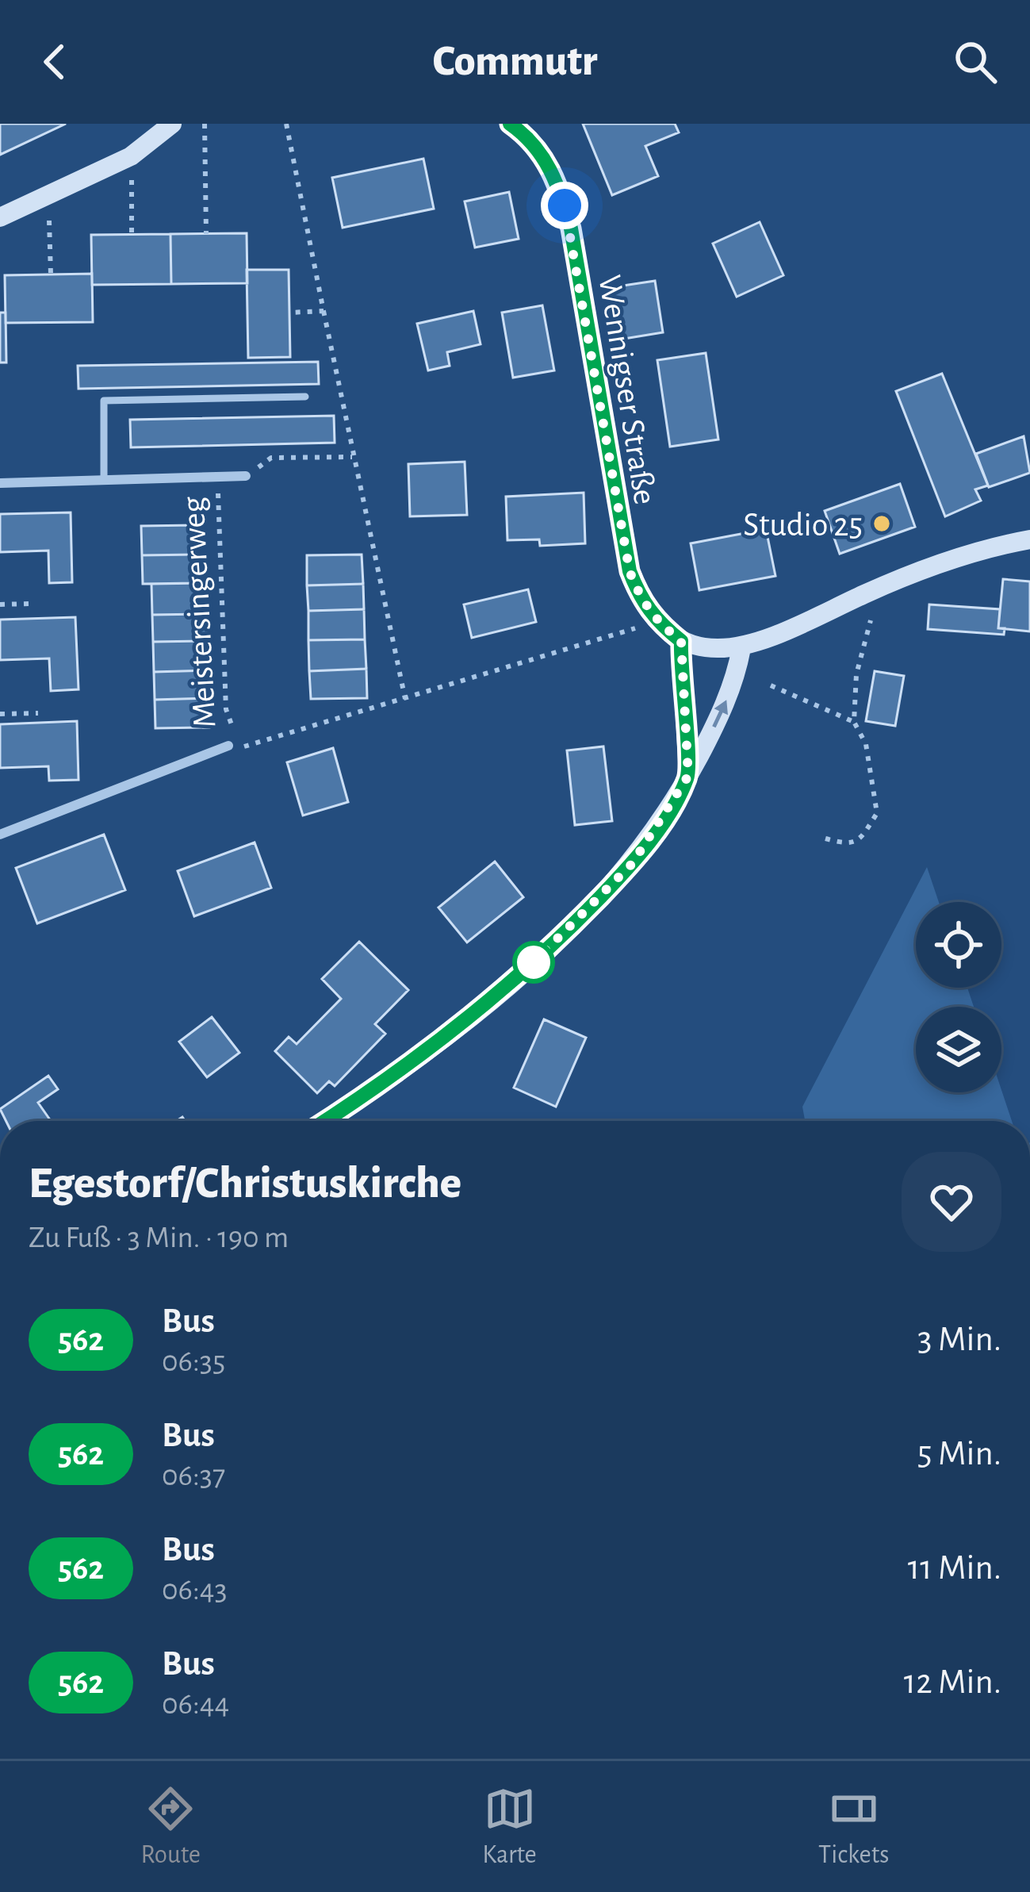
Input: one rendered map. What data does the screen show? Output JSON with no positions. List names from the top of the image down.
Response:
{
  "streets": {
    "main road": ["Wennigser Straße"],
    "street": ["Meistersingerweg"]
  },
  "places": ["Studio 25"],
  "lines": ["bus line 562"],
  "page": {
    "header": "Commutr",
    "heading": ["Egestorf/Christuskirche", "Zu Fuß · 3 Min. · 190 m"],
    "list": [
      {
        "mark": "562",
        "name": "Bus",
        "note": "06:35",
        "value": "3 Min."
      },
      {
        "mark": "562",
        "name": "Bus",
        "note": "06:37",
        "value": "5 Min."
      },
      {
        "mark": "562",
        "name": "Bus",
        "note": "06:43",
        "value": "11 Min."
      },
      {
        "mark": "562",
        "name": "Bus",
        "note": "06:44",
        "value": "12 Min."
      }
    ],
    "tabs": ["Route", "Karte", "Tickets"]
  }
}
